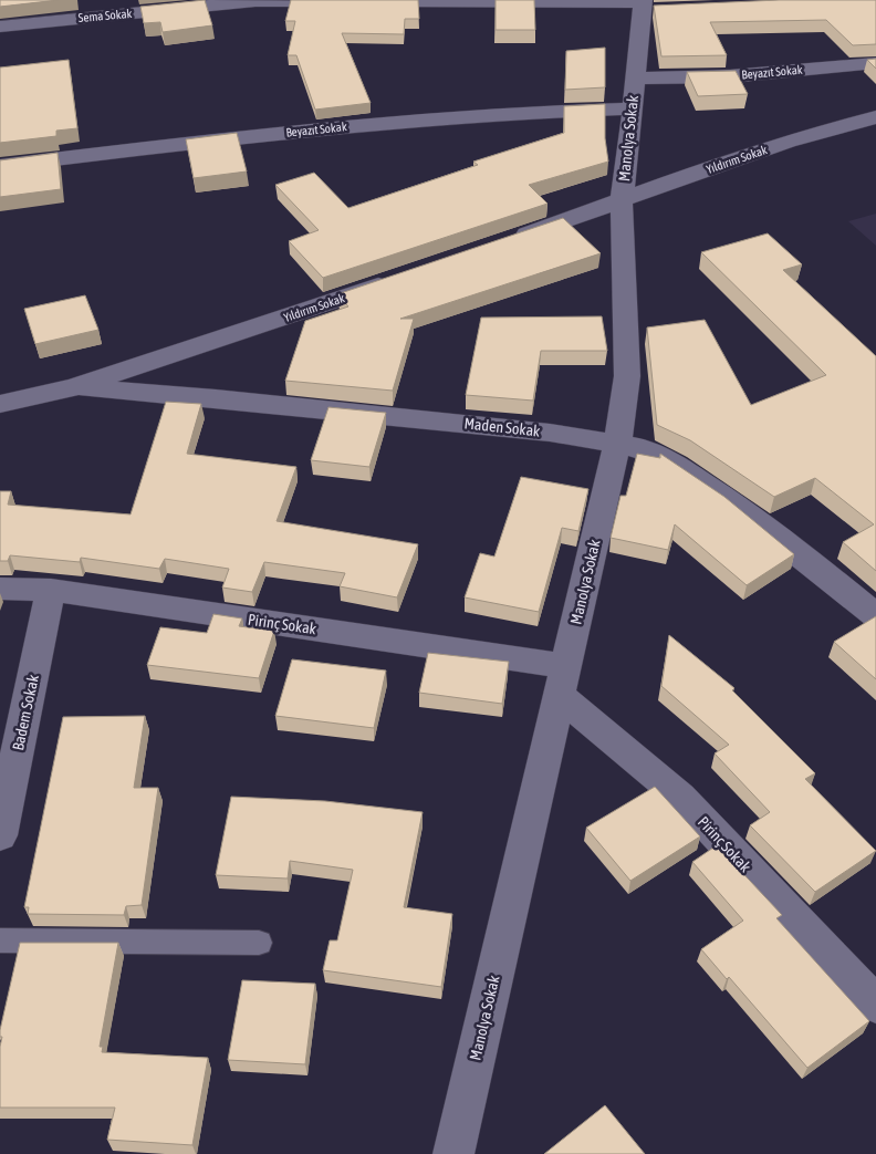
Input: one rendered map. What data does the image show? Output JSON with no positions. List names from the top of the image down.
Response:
{
  "streets": {
    "street": [
      "Sema Sokak",
      "Beyazıt Sokak",
      "Manolya Sokak",
      "Yıldırım Sokak",
      "Maden Sokak",
      "Pirinç Sokak",
      "Badem Sokak"
    ]
  },
  "crossings": [
    ["Sema Sokak", "Manolya Sokak"],
    ["Beyazıt Sokak", "Manolya Sokak"],
    ["Manolya Sokak", "Yıldırım Sokak"],
    ["Manolya Sokak", "Maden Sokak"],
    ["Manolya Sokak", "Pirinç Sokak"],
    ["Yıldırım Sokak", "Maden Sokak"],
    ["Pirinç Sokak", "Badem Sokak"]
  ]
}
